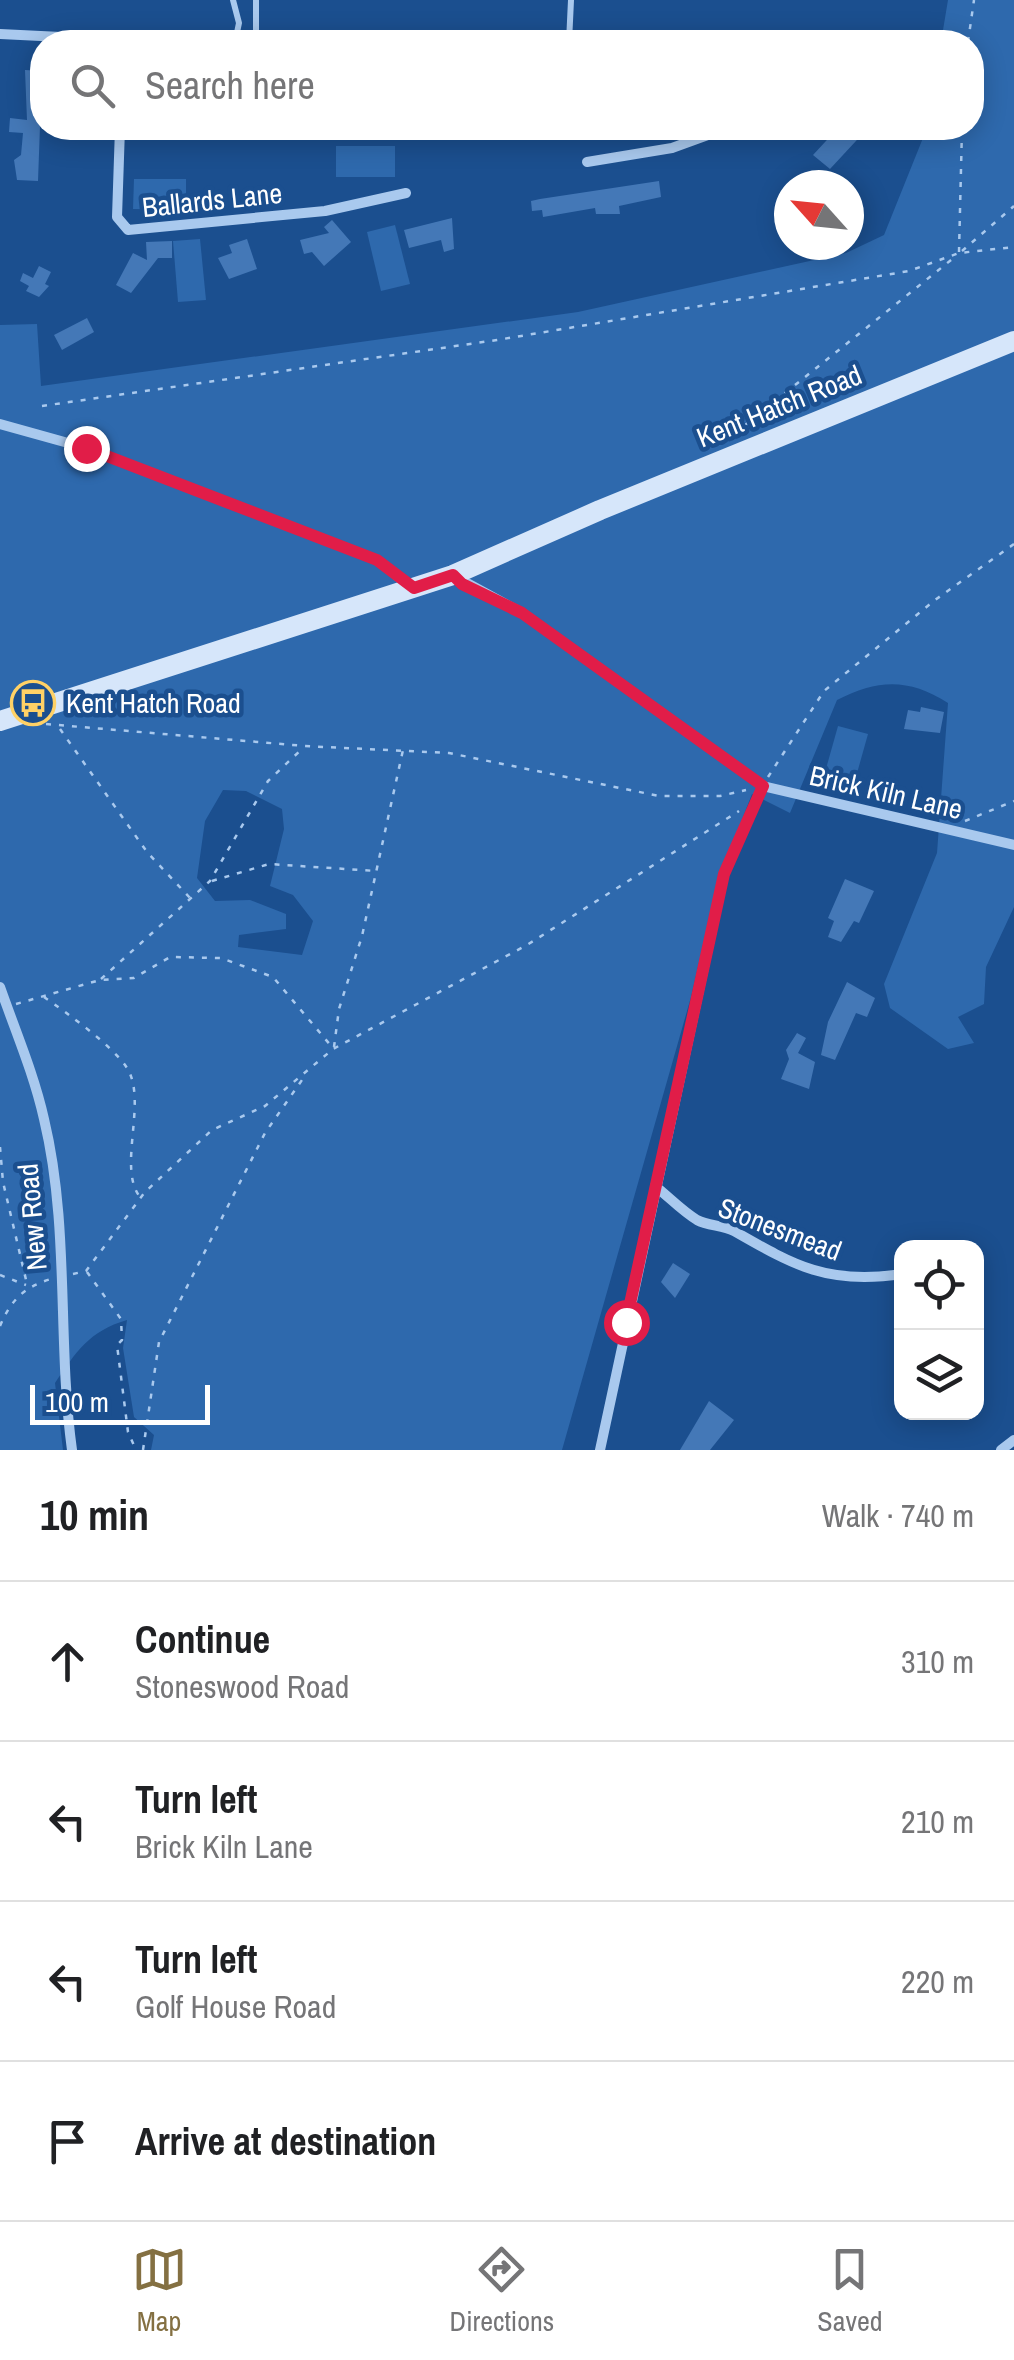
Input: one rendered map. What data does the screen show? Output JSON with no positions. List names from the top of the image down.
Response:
{
  "streets": {
    "main road": ["Kent Hatch Road"],
    "street": [
      "Ballards Lane",
      "Brick Kiln Lane",
      "New Road",
      "Stonesmead"
    ]
  },
  "crossings": [
    ["Kent Hatch Road", "Brick Kiln Lane"]
  ],
  "places": {
    "bus stop": ["Kent Hatch Road"]
  },
  "scale_bar": "100 m",
  "north": "top left",
  "page": {
    "search": "Search here",
    "scale": "100 m",
    "heading": ["10 min", "Walk · 740 m"],
    "list": [
      ["Continue", "Stoneswood Road", "310 m"],
      ["Turn left", "Brick Kiln Lane", "210 m"],
      ["Turn left", "Golf House Road", "220 m"],
      "Arrive at destination"
    ],
    "nav": ["Map", "Directions", "Saved"]
  }
}
